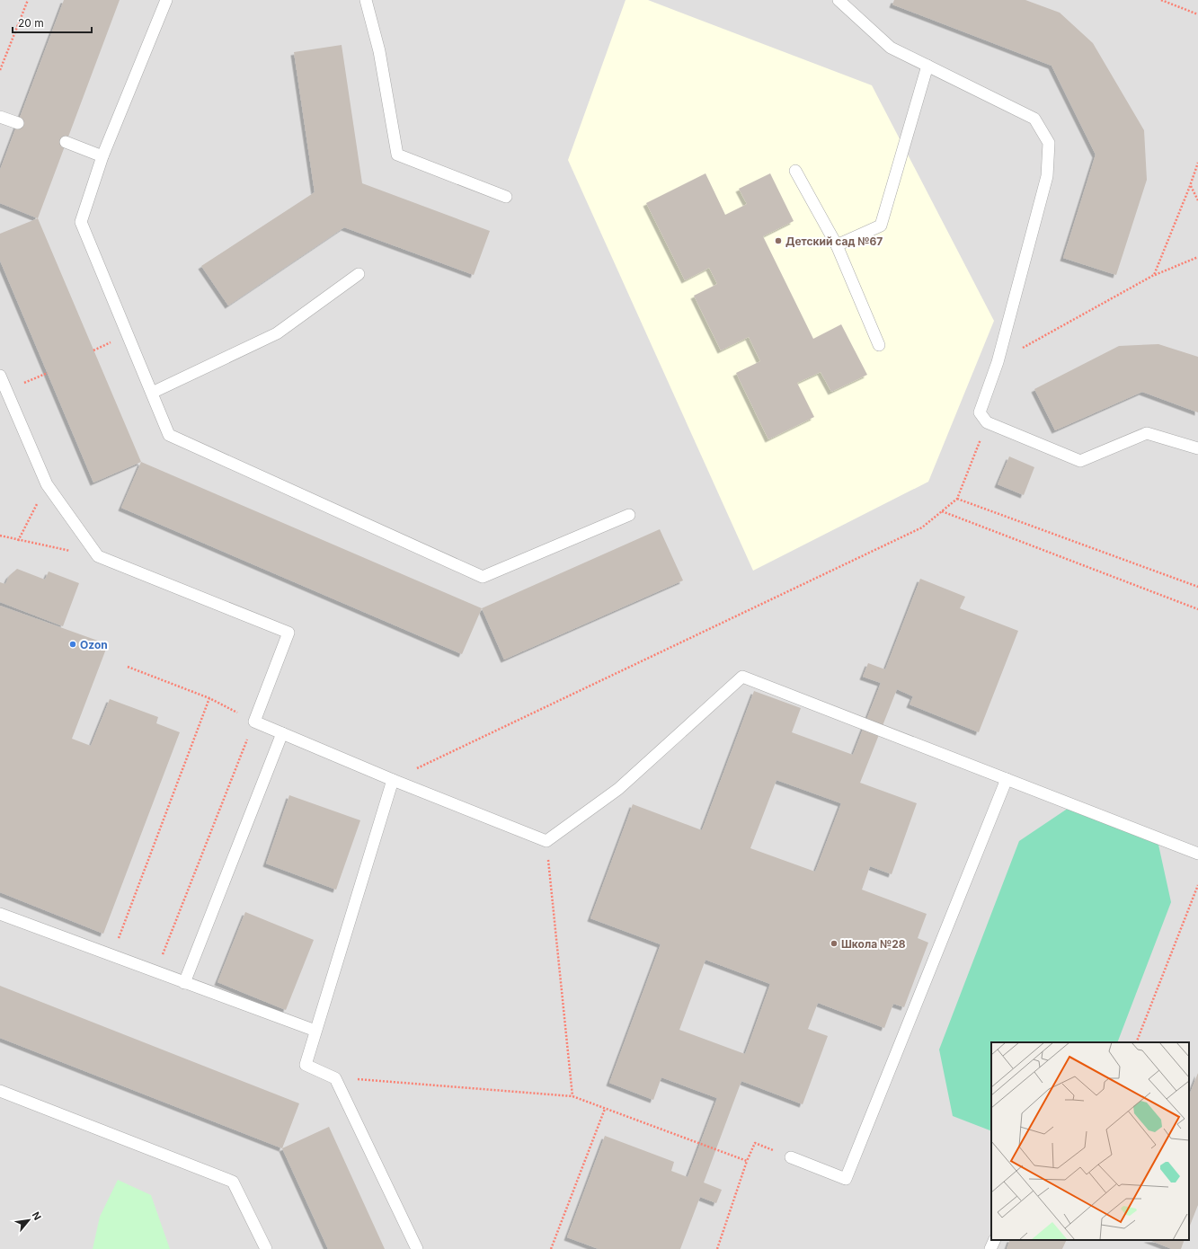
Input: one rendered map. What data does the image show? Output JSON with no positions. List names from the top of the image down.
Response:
{
  "places": ["Детский сад №67", "Ozon", "Школа №28"],
  "scale_bar": "20 m",
  "north": "top right"
}
